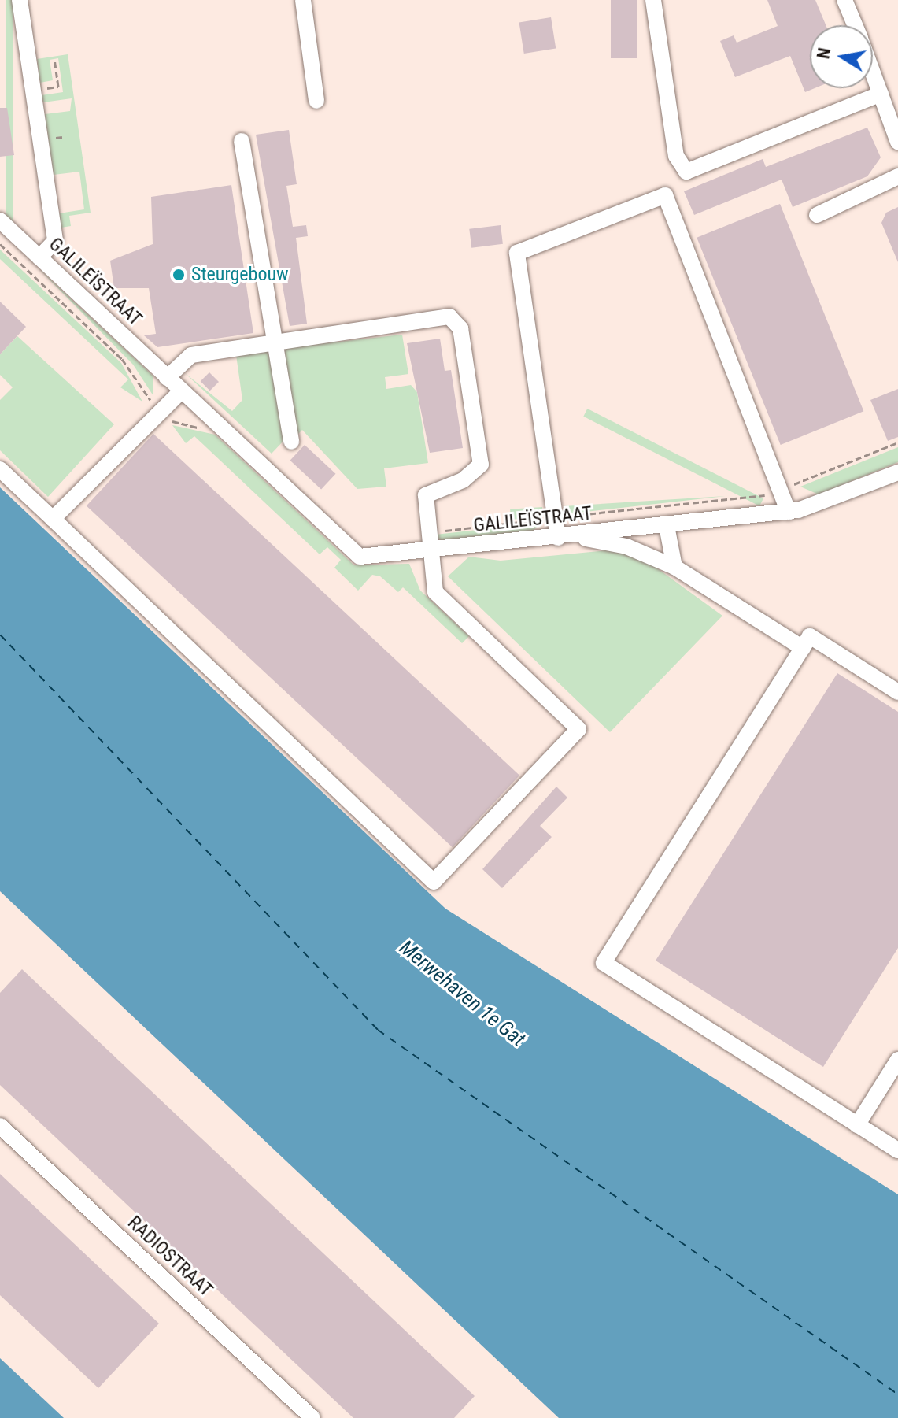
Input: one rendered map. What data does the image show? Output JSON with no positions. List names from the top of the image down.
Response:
{
  "streets": {
    "street": ["GALILEÏSTRAAT", "RADIOSTRAAT"]
  },
  "water": ["Merwehaven 1e Gat"],
  "places": ["Steurgebouw"],
  "north": "left"
}
